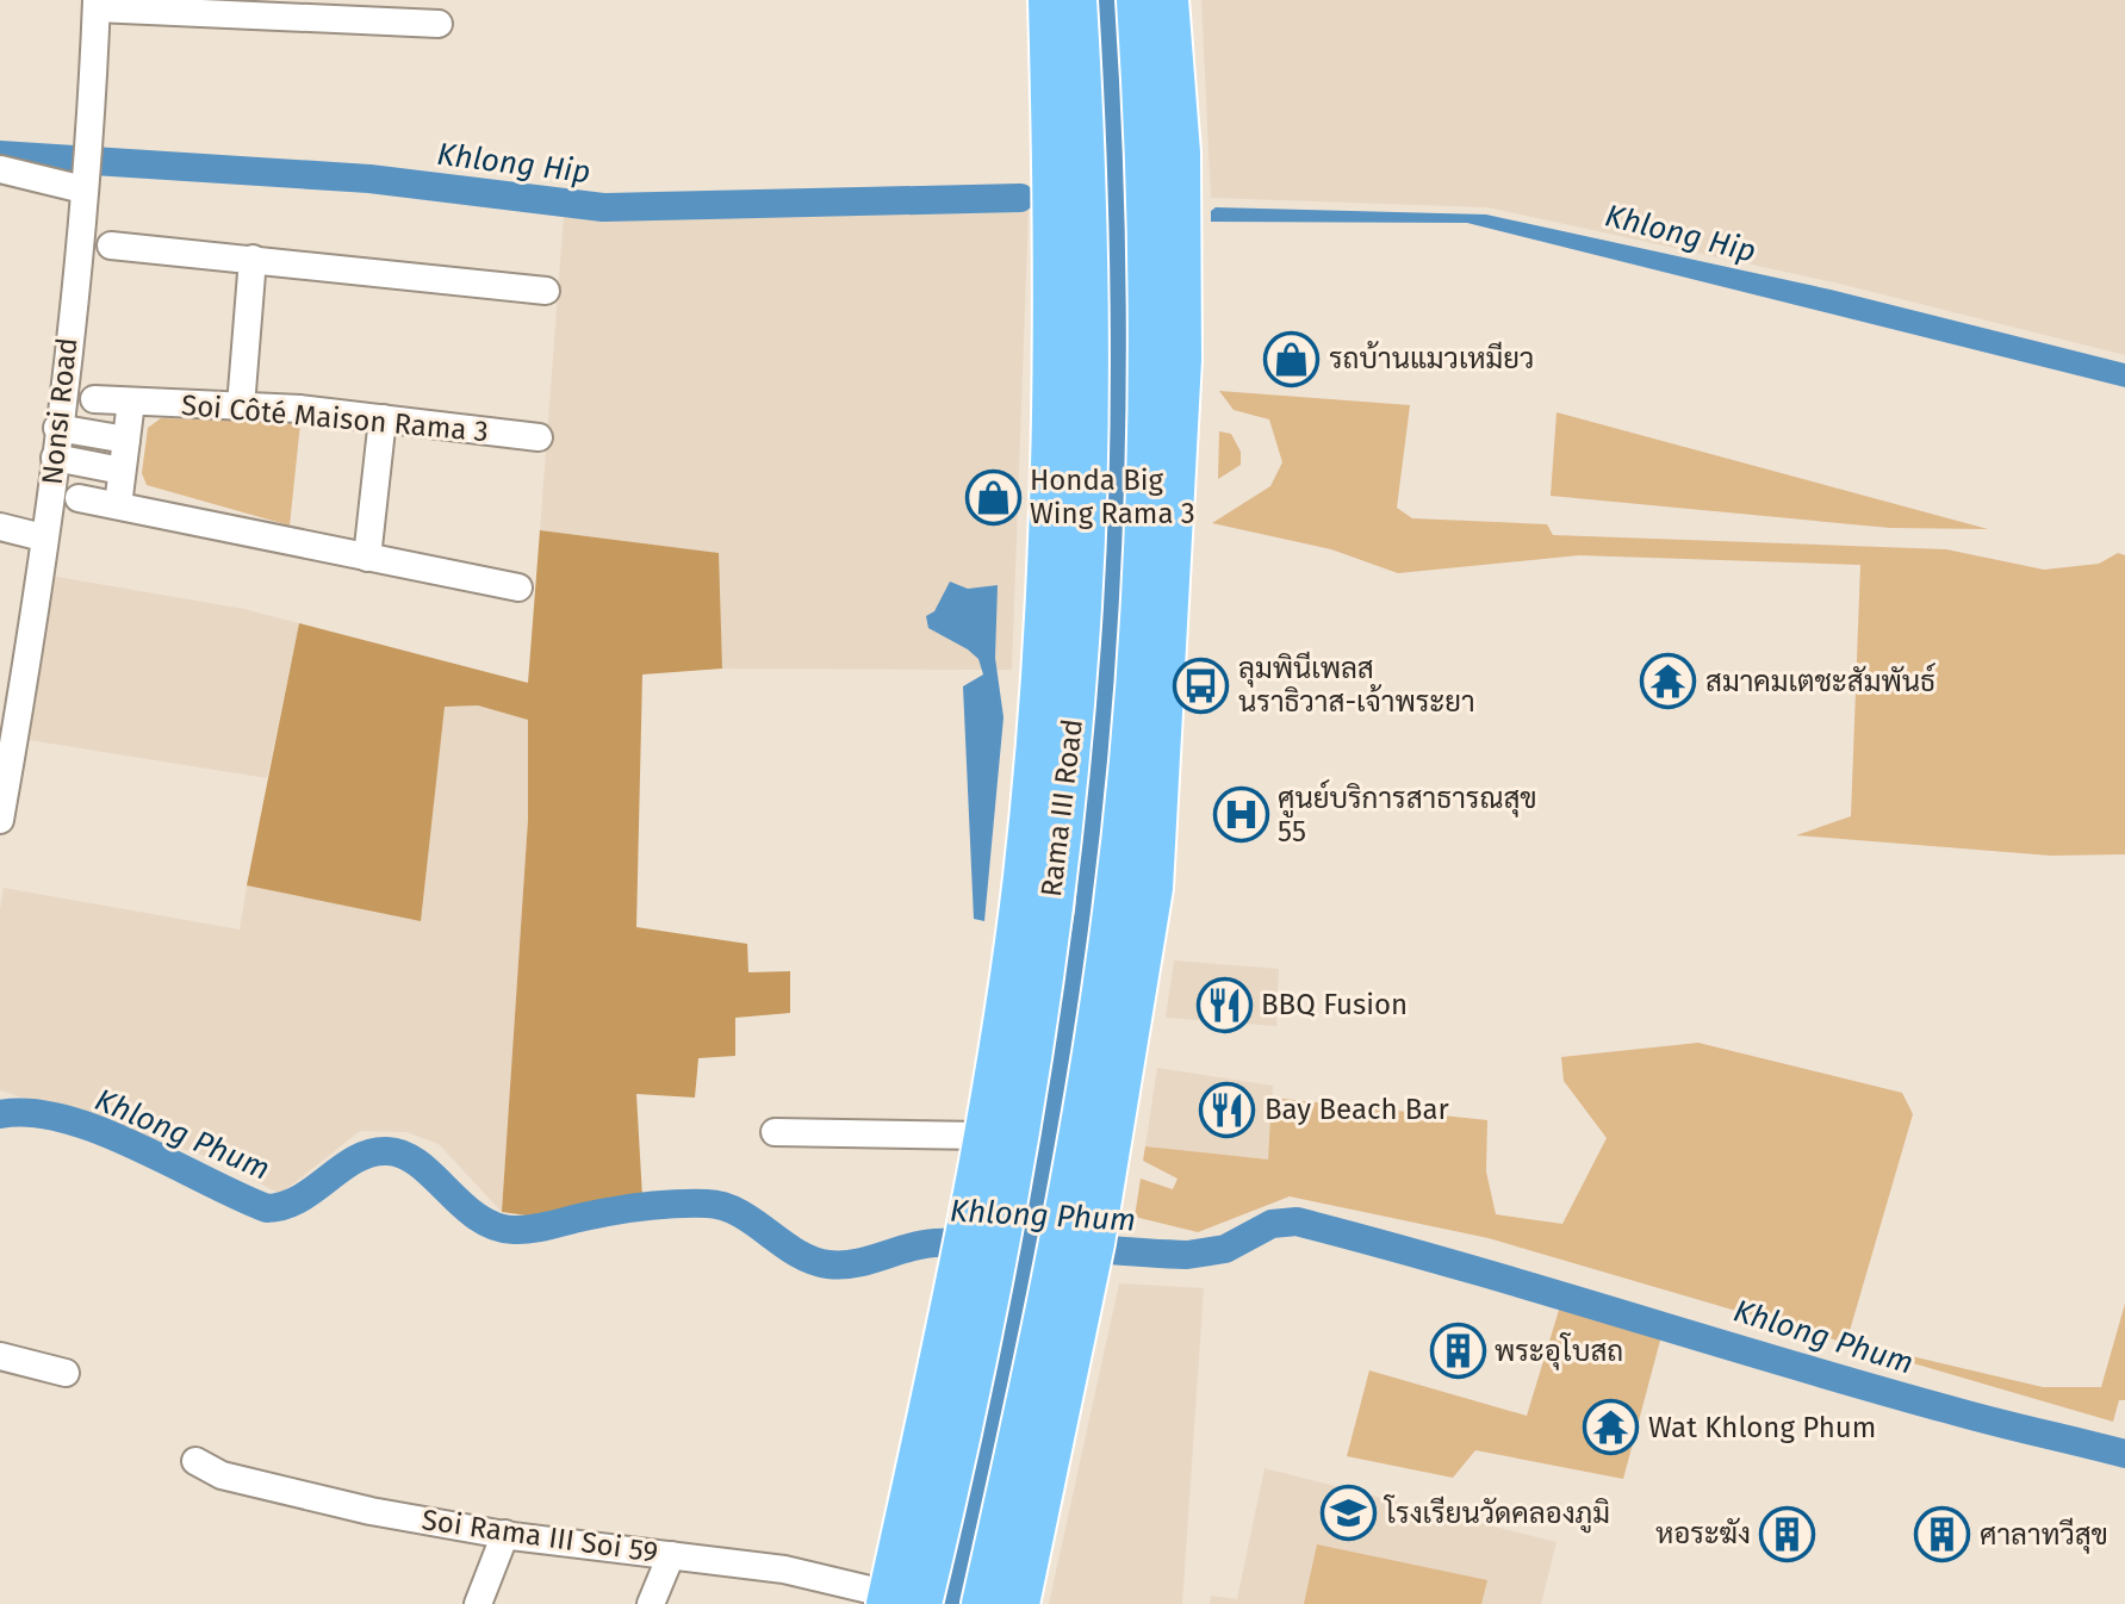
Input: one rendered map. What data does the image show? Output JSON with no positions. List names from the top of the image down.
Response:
{
  "streets": {
    "main road": ["Rama III Road"],
    "street": ["Nonsi Road", "Soi Côté Maison Rama 3", "Soi Rama III Soi 59"]
  },
  "crossings": [
    ["Rama III Road", "Soi Rama III Soi 59"]
  ],
  "water": ["Khlong Hip", "Khlong Phum"],
  "places": {
    "shop": ["รถบ้านแมวเหมียว", "Honda Big Wing Rama 3"],
    "temple": ["สมาคมเตชะสัมพันธ์", "Wat Khlong Phum"],
    "bus stop": ["ลุมพินีเพลส นราธิวาส-เจ้าพระยา"],
    "hospital": ["ศูนย์บริการสาธารณสุข 55"],
    "restaurant": ["BBQ Fusion", "Bay Beach Bar"],
    "building": ["พระอุโบสถ", "หอระฆัง", "ศาลาทวีสุข"],
    "school or university": ["โรงเรียนวัดคลองภูมิ"]
  }
}
